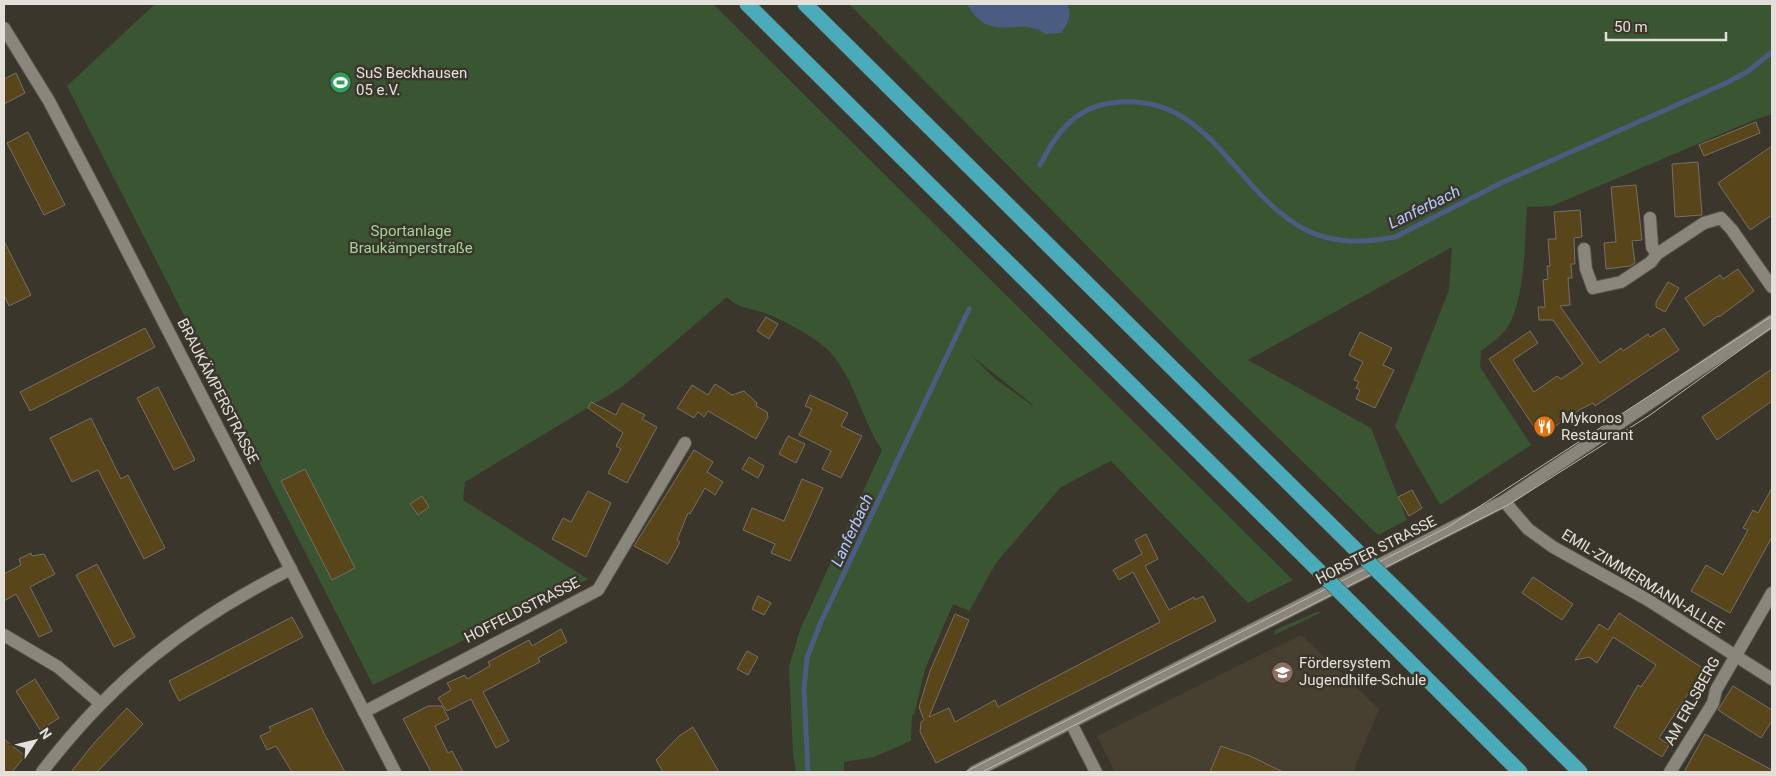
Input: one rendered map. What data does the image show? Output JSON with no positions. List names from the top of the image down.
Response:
{
  "streets": {
    "street": [
      "BRAUKÄMPERSTRASSE",
      "HORSTER STRASSE",
      "EMIL-ZIMMERMANN-ALLEE",
      "HOFFELDSTRASSE",
      "AM ERLSBERG"
    ]
  },
  "crossings": [
    ["BRAUKÄMPERSTRASSE", "HOFFELDSTRASSE"],
    ["HORSTER STRASSE", "EMIL-ZIMMERMANN-ALLEE"],
    ["EMIL-ZIMMERMANN-ALLEE", "AM ERLSBERG"]
  ],
  "water": ["Lanferbach"],
  "parks": ["Sportanlage Braukämperstraße"],
  "places": {
    "sports": ["SuS Beckhausen 05 e.V."],
    "restaurant": ["Mykonos Restaurant"],
    "school or university": ["Fördersystem Jugendhilfe-Schule"]
  },
  "scale_bar": "50 m",
  "north": "top right"
}
